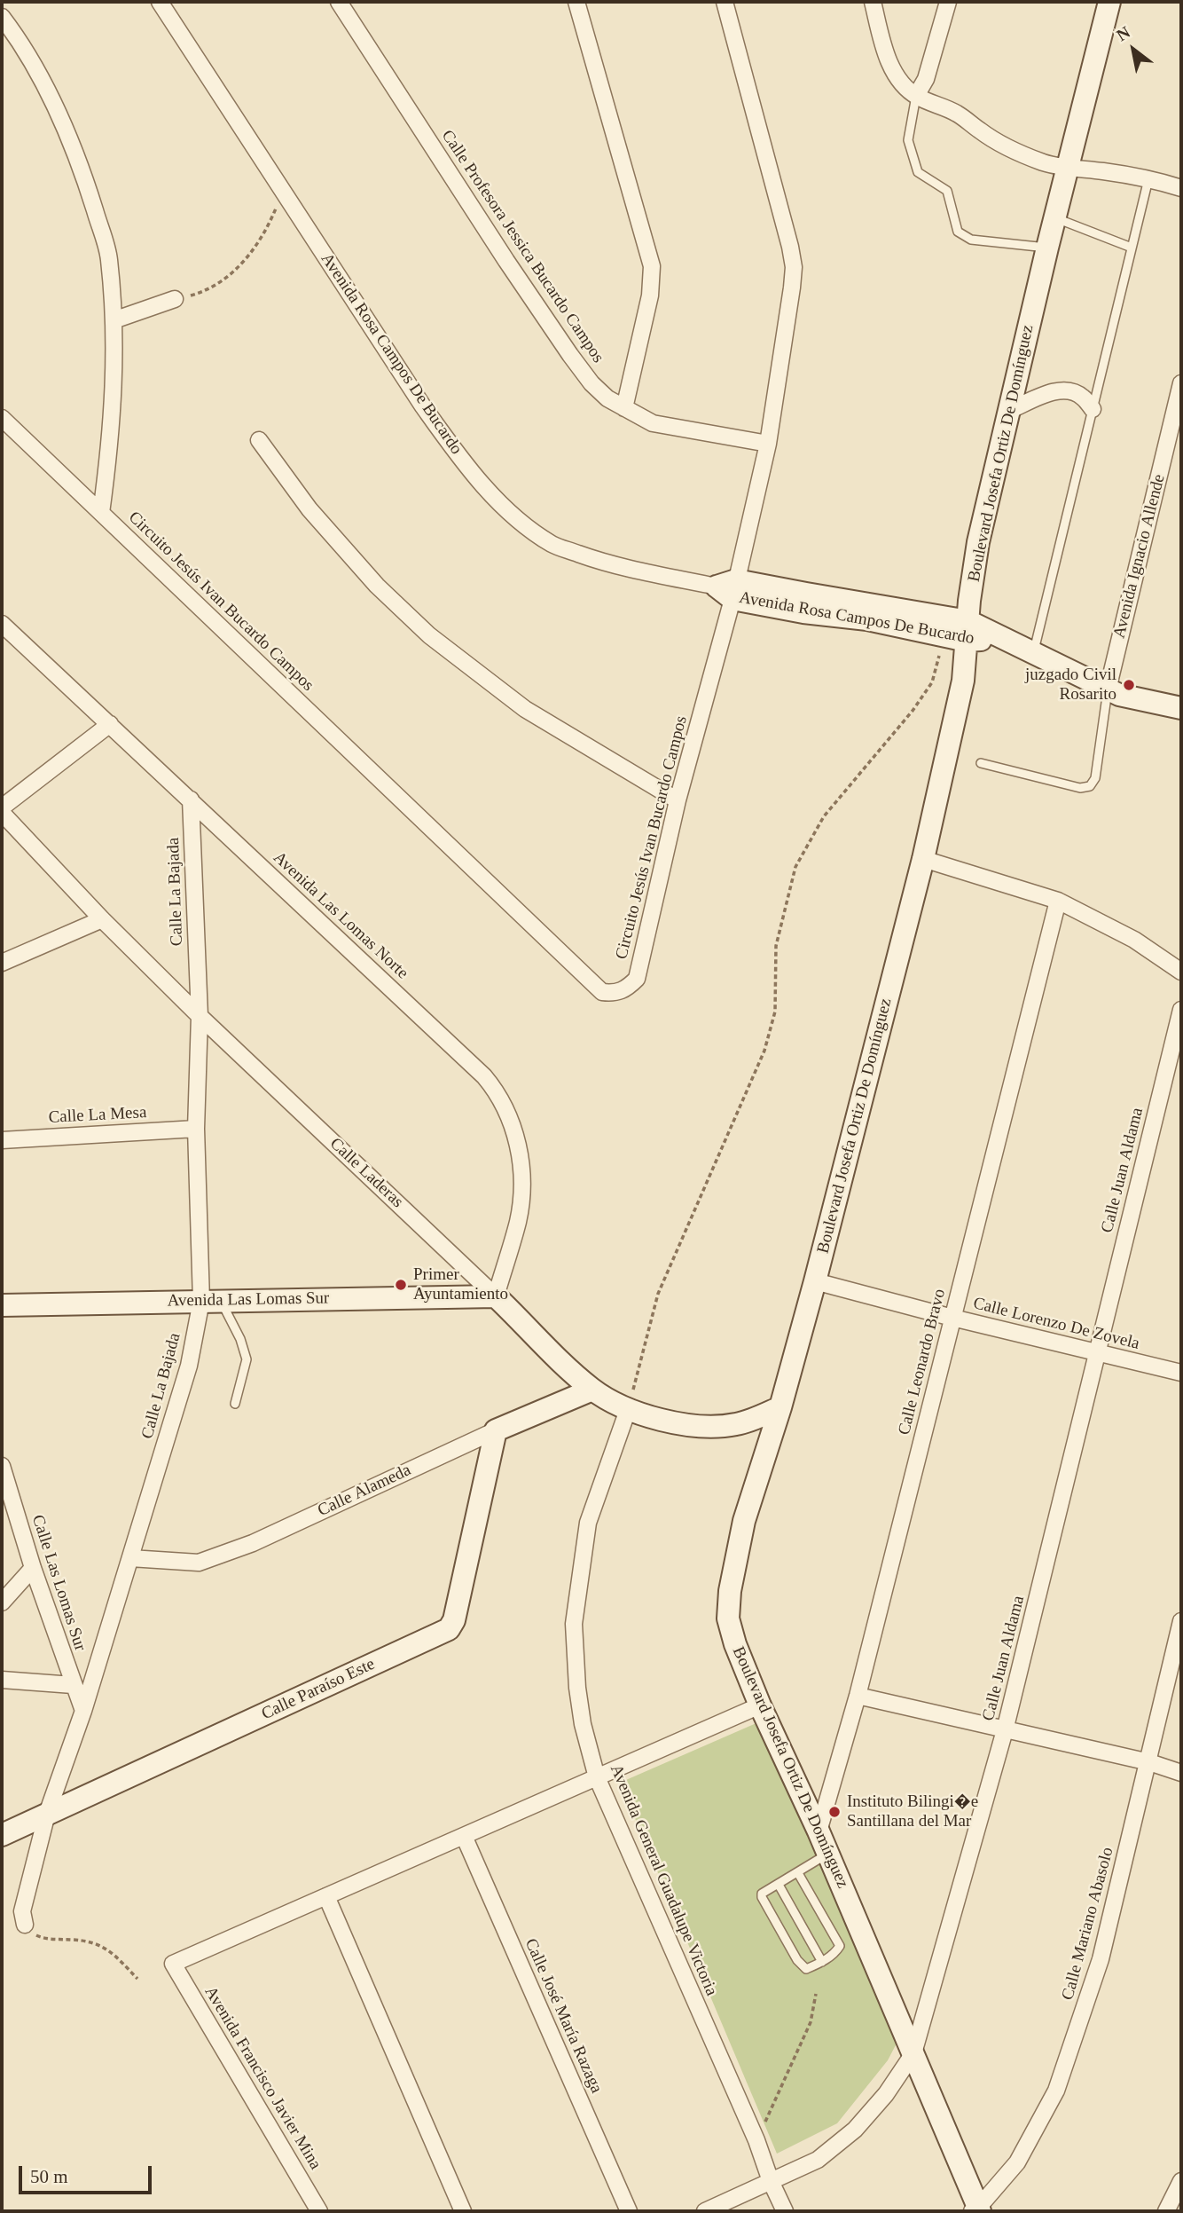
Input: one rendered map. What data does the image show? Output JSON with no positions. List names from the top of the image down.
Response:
{
  "streets": {
    "main road": [
      "Avenida Rosa Campos De Bucardo",
      "Boulevard Josefa Ortiz De Domínguez",
      "Calle Laderas",
      "Avenida Las Lomas Sur",
      "Calle Alameda",
      "Calle Paraíso Este"
    ],
    "street": [
      "Calle Profesora Jessica Bucardo Campos",
      "Avenida Ignacio Allende",
      "Circuito Jesús Ivan Bucardo Campos",
      "Calle La Bajada",
      "Avenida Las Lomas Norte",
      "Calle La Mesa",
      "Calle Juan Aldama",
      "Calle Lorenzo De Zovela",
      "Calle Leonardo Bravo",
      "Calle Las Lomas Sur",
      "Avenida General Guadalupe Victoria",
      "Calle Mariano Abasolo",
      "Calle José María Razaga",
      "Avenida Francisco Javier Mina"
    ]
  },
  "crossings": [
    ["Calle Profesora Jessica Bucardo Campos", "Circuito Jesús Ivan Bucardo Campos"],
    ["Avenida Rosa Campos De Bucardo", "Boulevard Josefa Ortiz De Domínguez"],
    ["Avenida Rosa Campos De Bucardo", "Circuito Jesús Ivan Bucardo Campos"],
    ["Boulevard Josefa Ortiz De Domínguez", "Calle Juan Aldama"],
    ["Boulevard Josefa Ortiz De Domínguez", "Calle Laderas"],
    ["Boulevard Josefa Ortiz De Domínguez", "Calle Lorenzo De Zovela"],
    ["Boulevard Josefa Ortiz De Domínguez", "Calle Leonardo Bravo"],
    ["Boulevard Josefa Ortiz De Domínguez", "Calle Mariano Abasolo"],
    ["Calle La Bajada", "Avenida Las Lomas Norte"],
    ["Calle La Bajada", "Calle La Mesa"],
    ["Calle La Bajada", "Calle Laderas"],
    ["Calle La Bajada", "Avenida Las Lomas Sur"],
    ["Calle La Bajada", "Calle Alameda"],
    ["Calle La Bajada", "Calle Las Lomas Sur"],
    ["Calle La Bajada", "Calle Paraíso Este"],
    ["Avenida Las Lomas Norte", "Calle Laderas"],
    ["Avenida Las Lomas Norte", "Avenida Las Lomas Sur"],
    ["Calle Juan Aldama", "Calle Lorenzo De Zovela"],
    ["Calle Juan Aldama", "Avenida General Guadalupe Victoria"],
    ["Calle Laderas", "Avenida Las Lomas Sur"],
    ["Calle Laderas", "Calle Alameda"],
    ["Calle Laderas", "Avenida General Guadalupe Victoria"],
    ["Calle Lorenzo De Zovela", "Calle Leonardo Bravo"],
    ["Calle Alameda", "Calle Paraíso Este"]
  ],
  "places": ["juzgado Civil Rosarito", "Primer Ayuntamiento", "Instituto Bilingi�e Santillana del Mar"],
  "scale_bar": "50 m",
  "north": "top left"
}
